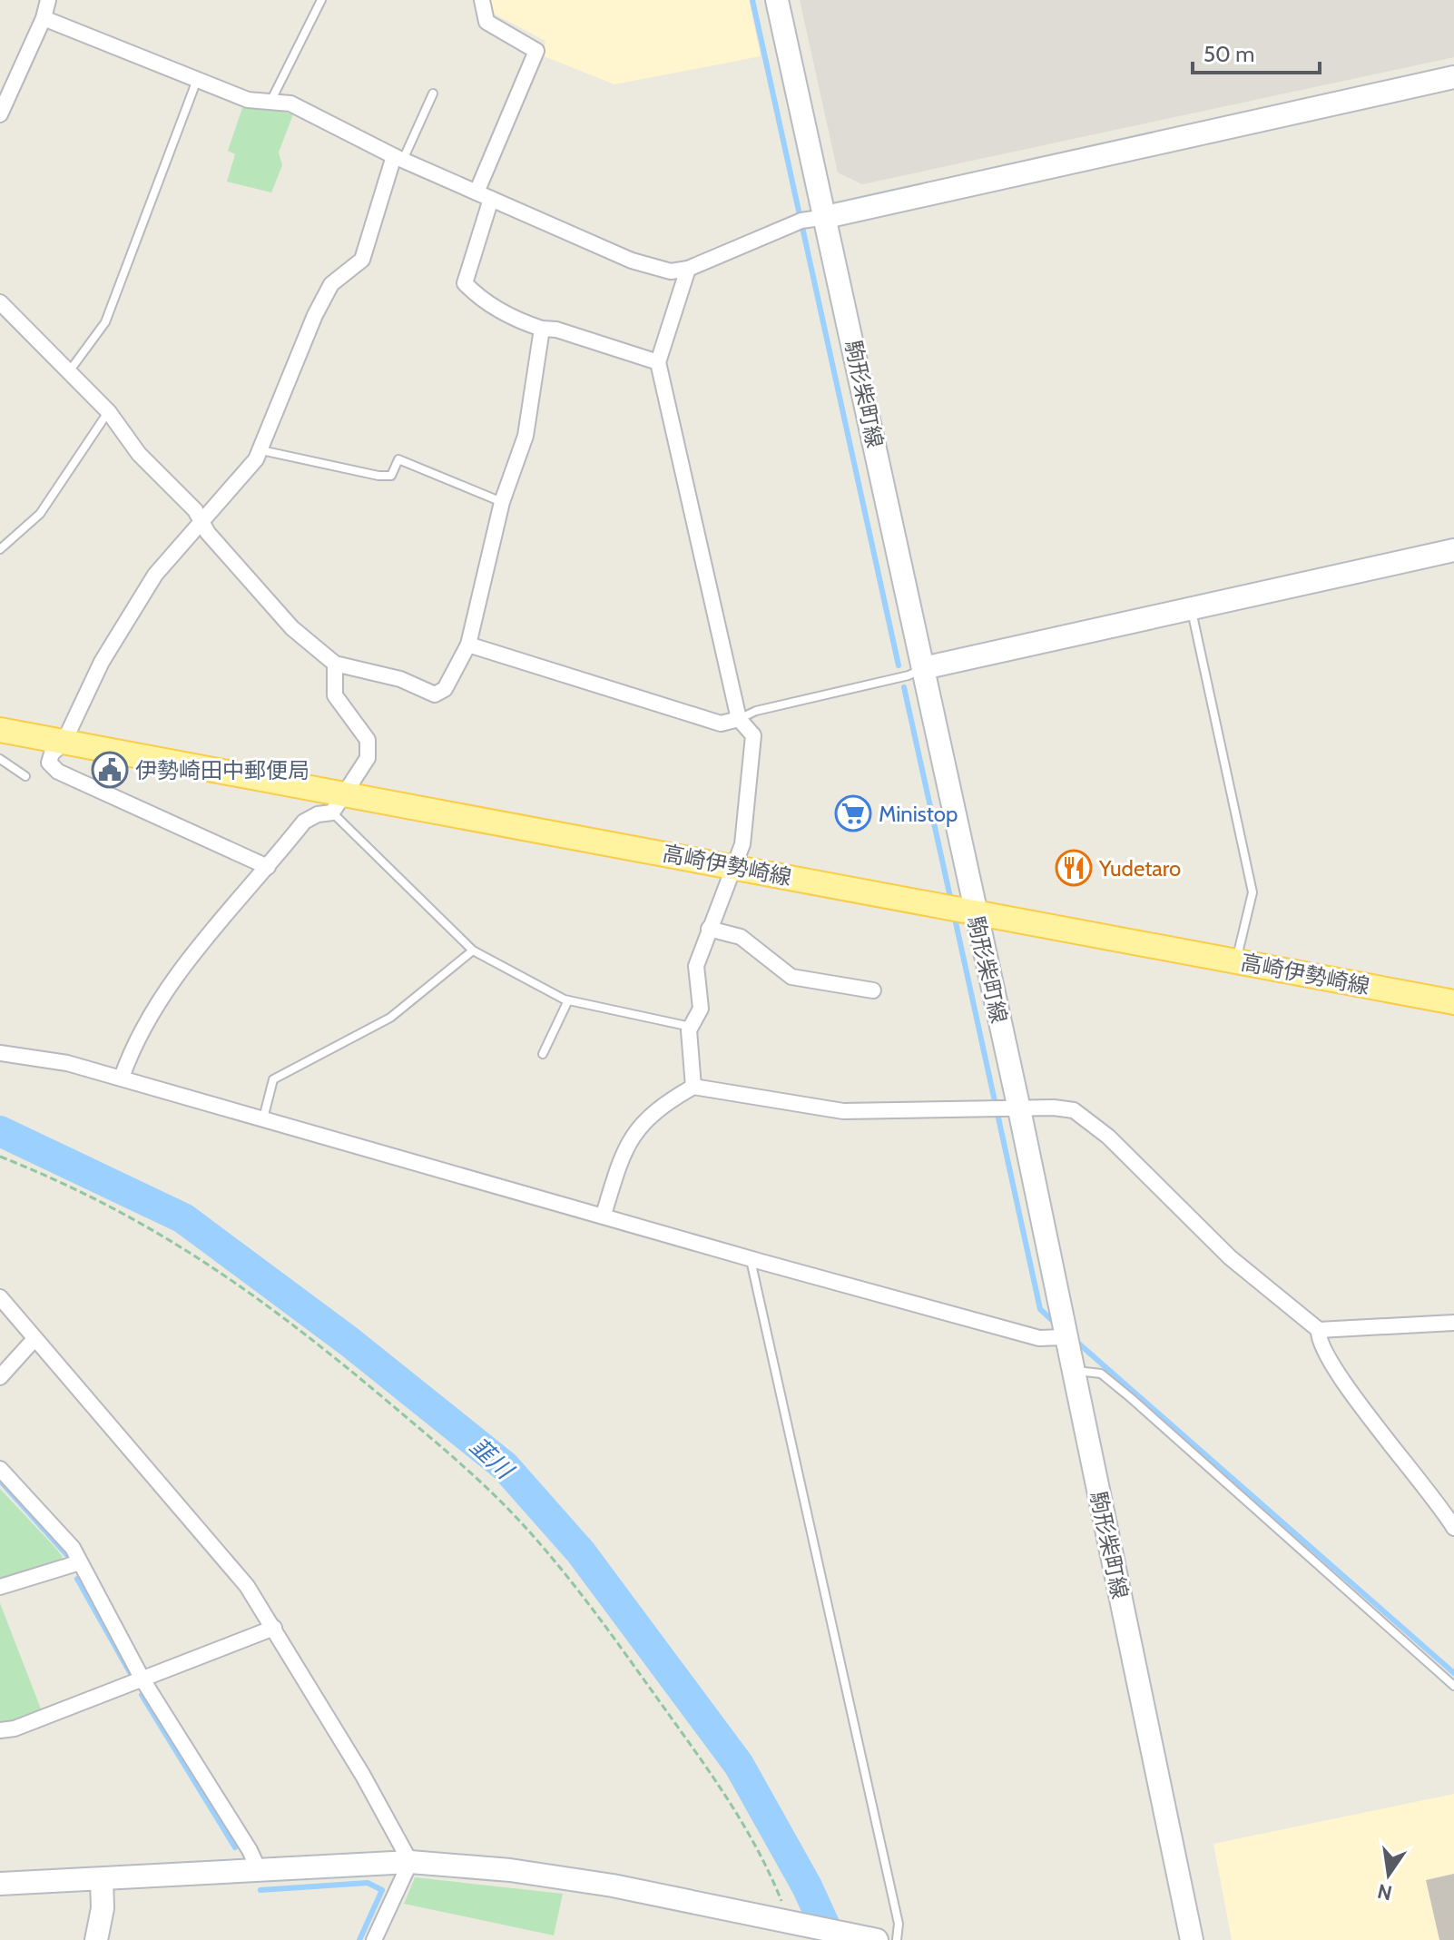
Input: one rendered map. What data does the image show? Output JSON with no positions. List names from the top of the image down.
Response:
{
  "streets": {
    "main road": ["高崎伊勢崎線"],
    "street": ["駒形柴町線"]
  },
  "crossings": [
    ["駒形柴町線", "高崎伊勢崎線"]
  ],
  "water": ["韮川"],
  "places": {
    "public building": ["伊勢崎田中郵便局"],
    "supermarket": ["Ministop"],
    "restaurant": ["Yudetaro"]
  },
  "scale_bar": "50 m",
  "north": "bottom"
}
